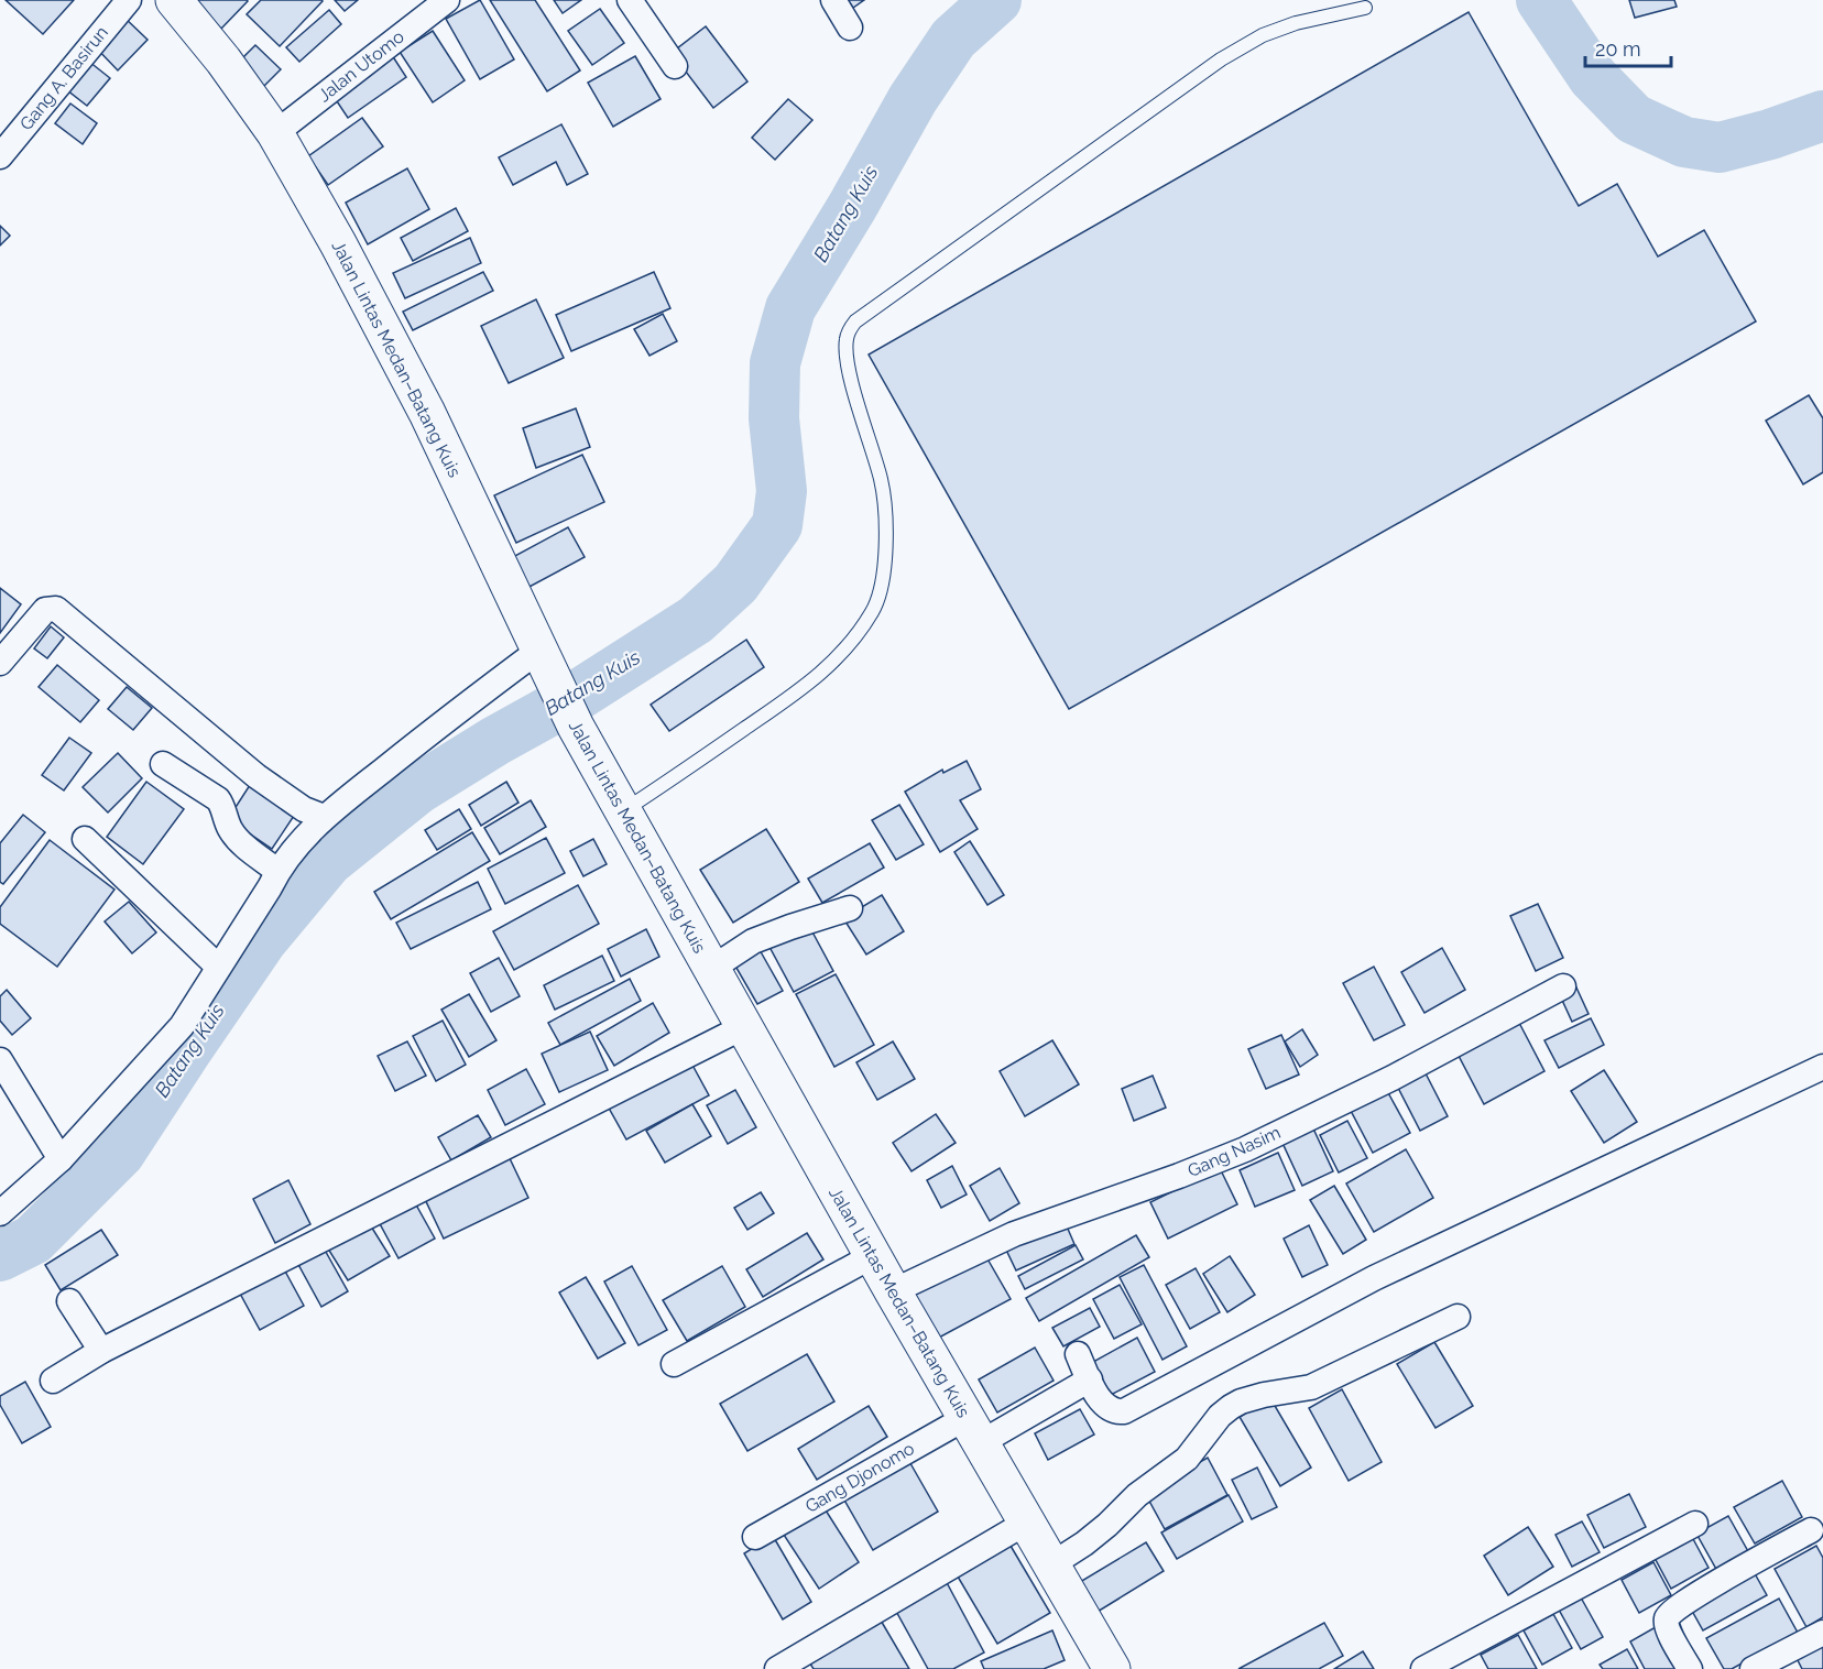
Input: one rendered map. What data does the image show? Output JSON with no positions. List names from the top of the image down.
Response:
{
  "streets": {
    "highway": ["Jalan Lintas Medan–Batang Kuis"],
    "street": [
      "Jalan Utomo",
      "Gang A. Basirun",
      "Gang Nasim",
      "Gang Djonomo"
    ]
  },
  "crossings": [
    ["Jalan Utomo", "Jalan Lintas Medan–Batang Kuis"],
    ["Jalan Lintas Medan–Batang Kuis", "Gang Nasim"],
    ["Jalan Lintas Medan–Batang Kuis", "Gang Djonomo"]
  ],
  "water": ["Batang Kuis"],
  "scale_bar": "20 m"
}
